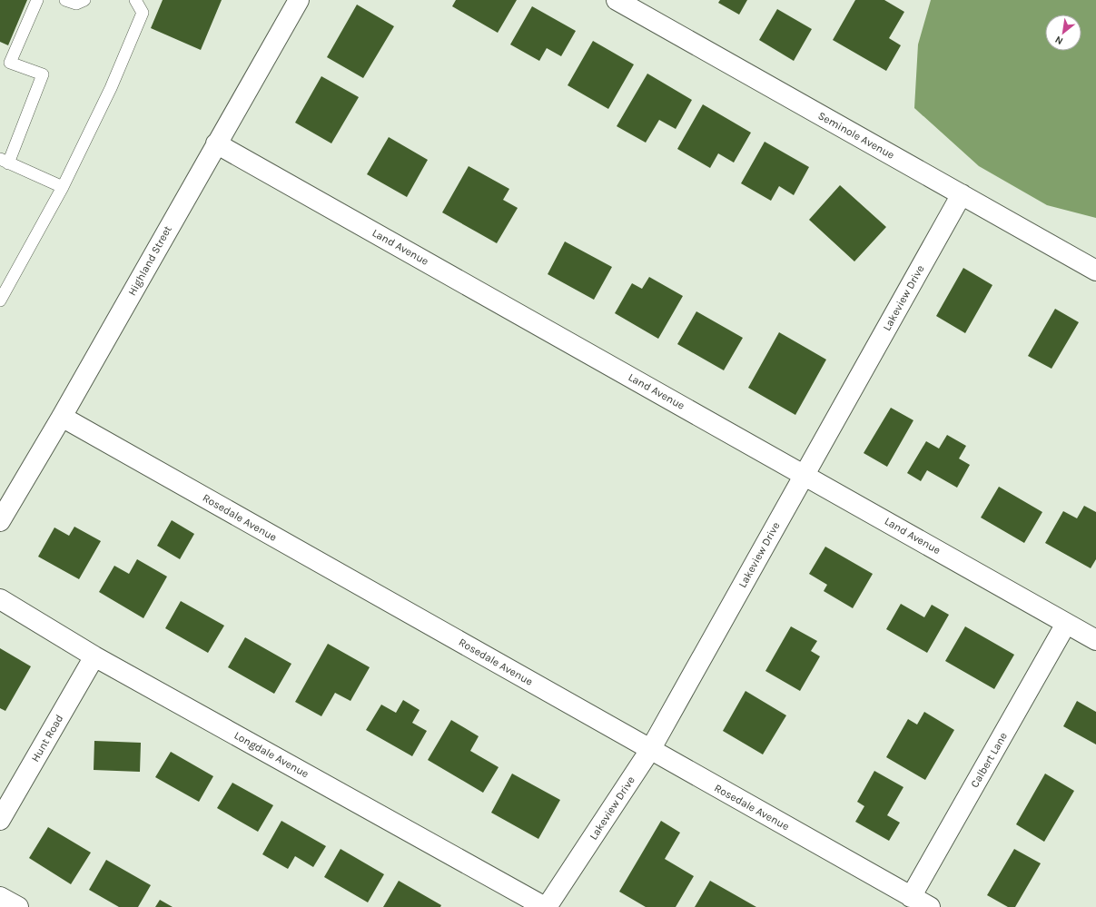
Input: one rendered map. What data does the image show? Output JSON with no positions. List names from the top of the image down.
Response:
{
  "streets": {
    "street": [
      "Seminole Avenue",
      "Land Avenue",
      "Highland Street",
      "Lakeview Drive",
      "Rosedale Avenue",
      "Hunt Road",
      "Longdale Avenue",
      "Calbert Lane"
    ]
  },
  "crossings": [
    ["Seminole Avenue", "Lakeview Drive"],
    ["Land Avenue", "Highland Street"],
    ["Land Avenue", "Lakeview Drive"],
    ["Land Avenue", "Calbert Lane"],
    ["Highland Street", "Rosedale Avenue"],
    ["Lakeview Drive", "Rosedale Avenue"],
    ["Lakeview Drive", "Longdale Avenue"],
    ["Rosedale Avenue", "Calbert Lane"],
    ["Hunt Road", "Longdale Avenue"]
  ],
  "north": "bottom left"
}
